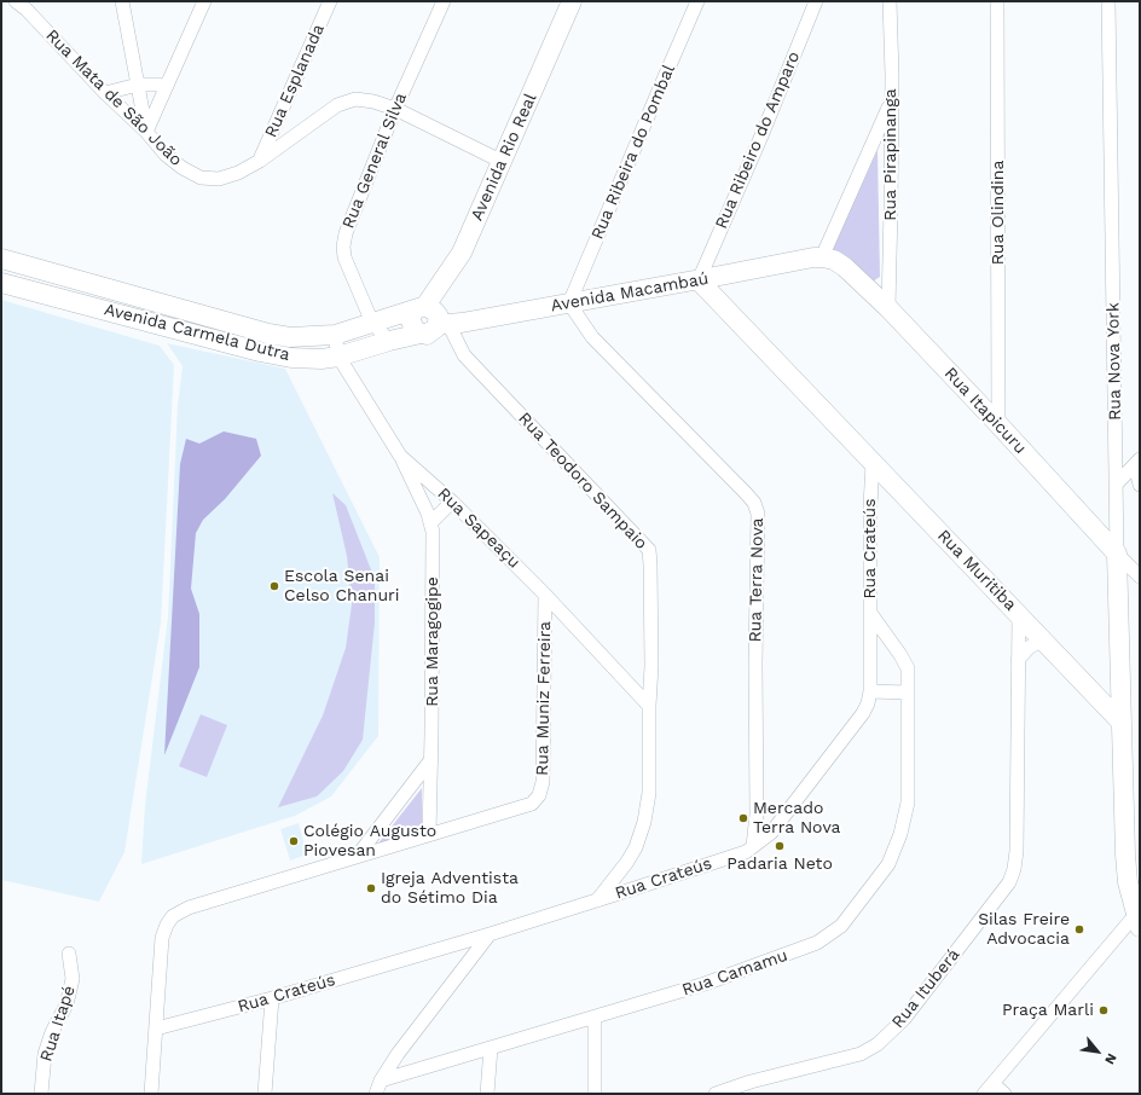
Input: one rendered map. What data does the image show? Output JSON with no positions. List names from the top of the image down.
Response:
{
  "streets": {
    "street": [
      "Rua Esplanada",
      "Rua Mata de São João",
      "Rua Ribeiro do Amparo",
      "Rua Ribeira do Pombal",
      "Rua Pirapinanga",
      "Avenida Rio Real",
      "Rua General Silva",
      "Rua Olindina",
      "Avenida Macambaú",
      "Avenida Carmela Dutra",
      "Rua Nova York",
      "Rua Itapicuru",
      "Rua Teodoro Sampaio",
      "Rua Sapeaçu",
      "Rua Crateús",
      "Rua Muritiba",
      "Rua Terra Nova",
      "Rua Maragogipe",
      "Rua Muniz Ferreira",
      "Rua Camamu",
      "Rua Ituberá",
      "Rua Itapé"
    ]
  },
  "crossings": [
    ["Rua Esplanada", "Rua Mata de São João"],
    ["Rua Mata de São João", "Avenida Rio Real"],
    ["Rua Mata de São João", "Rua General Silva"],
    ["Rua Ribeiro do Amparo", "Avenida Macambaú"],
    ["Rua Ribeiro do Amparo", "Rua Muritiba"],
    ["Rua Ribeira do Pombal", "Avenida Macambaú"],
    ["Rua Ribeira do Pombal", "Rua Terra Nova"],
    ["Rua Pirapinanga", "Rua Itapicuru"],
    ["Avenida Rio Real", "Avenida Macambaú"],
    ["Avenida Rio Real", "Avenida Carmela Dutra"],
    ["Avenida Rio Real", "Rua Teodoro Sampaio"],
    ["Rua General Silva", "Avenida Carmela Dutra"],
    ["Rua Olindina", "Rua Itapicuru"],
    ["Avenida Macambaú", "Avenida Carmela Dutra"],
    ["Avenida Macambaú", "Rua Itapicuru"],
    ["Avenida Macambaú", "Rua Teodoro Sampaio"],
    ["Avenida Macambaú", "Rua Muritiba"],
    ["Avenida Macambaú", "Rua Terra Nova"],
    ["Avenida Carmela Dutra", "Rua Teodoro Sampaio"],
    ["Avenida Carmela Dutra", "Rua Sapeaçu"],
    ["Rua Nova York", "Rua Itapicuru"],
    ["Rua Nova York", "Rua Muritiba"],
    ["Rua Teodoro Sampaio", "Rua Sapeaçu"],
    ["Rua Teodoro Sampaio", "Rua Crateús"],
    ["Rua Sapeaçu", "Rua Maragogipe"],
    ["Rua Sapeaçu", "Rua Muniz Ferreira"],
    ["Rua Crateús", "Rua Muritiba"],
    ["Rua Crateús", "Rua Terra Nova"],
    ["Rua Crateús", "Rua Muniz Ferreira"],
    ["Rua Crateús", "Rua Camamu"],
    ["Rua Muritiba", "Rua Ituberá"],
    ["Rua Maragogipe", "Rua Muniz Ferreira"]
  ],
  "places": [
    "Escola Senai Celso Chanuri",
    "Mercado Terra Nova",
    "Colégio Augusto Piovesan",
    "Padaria Neto",
    "Igreja Adventista do Sétimo Dia",
    "Silas Freire Advocacia",
    "Praça Marli"
  ],
  "north": "bottom right"
}
